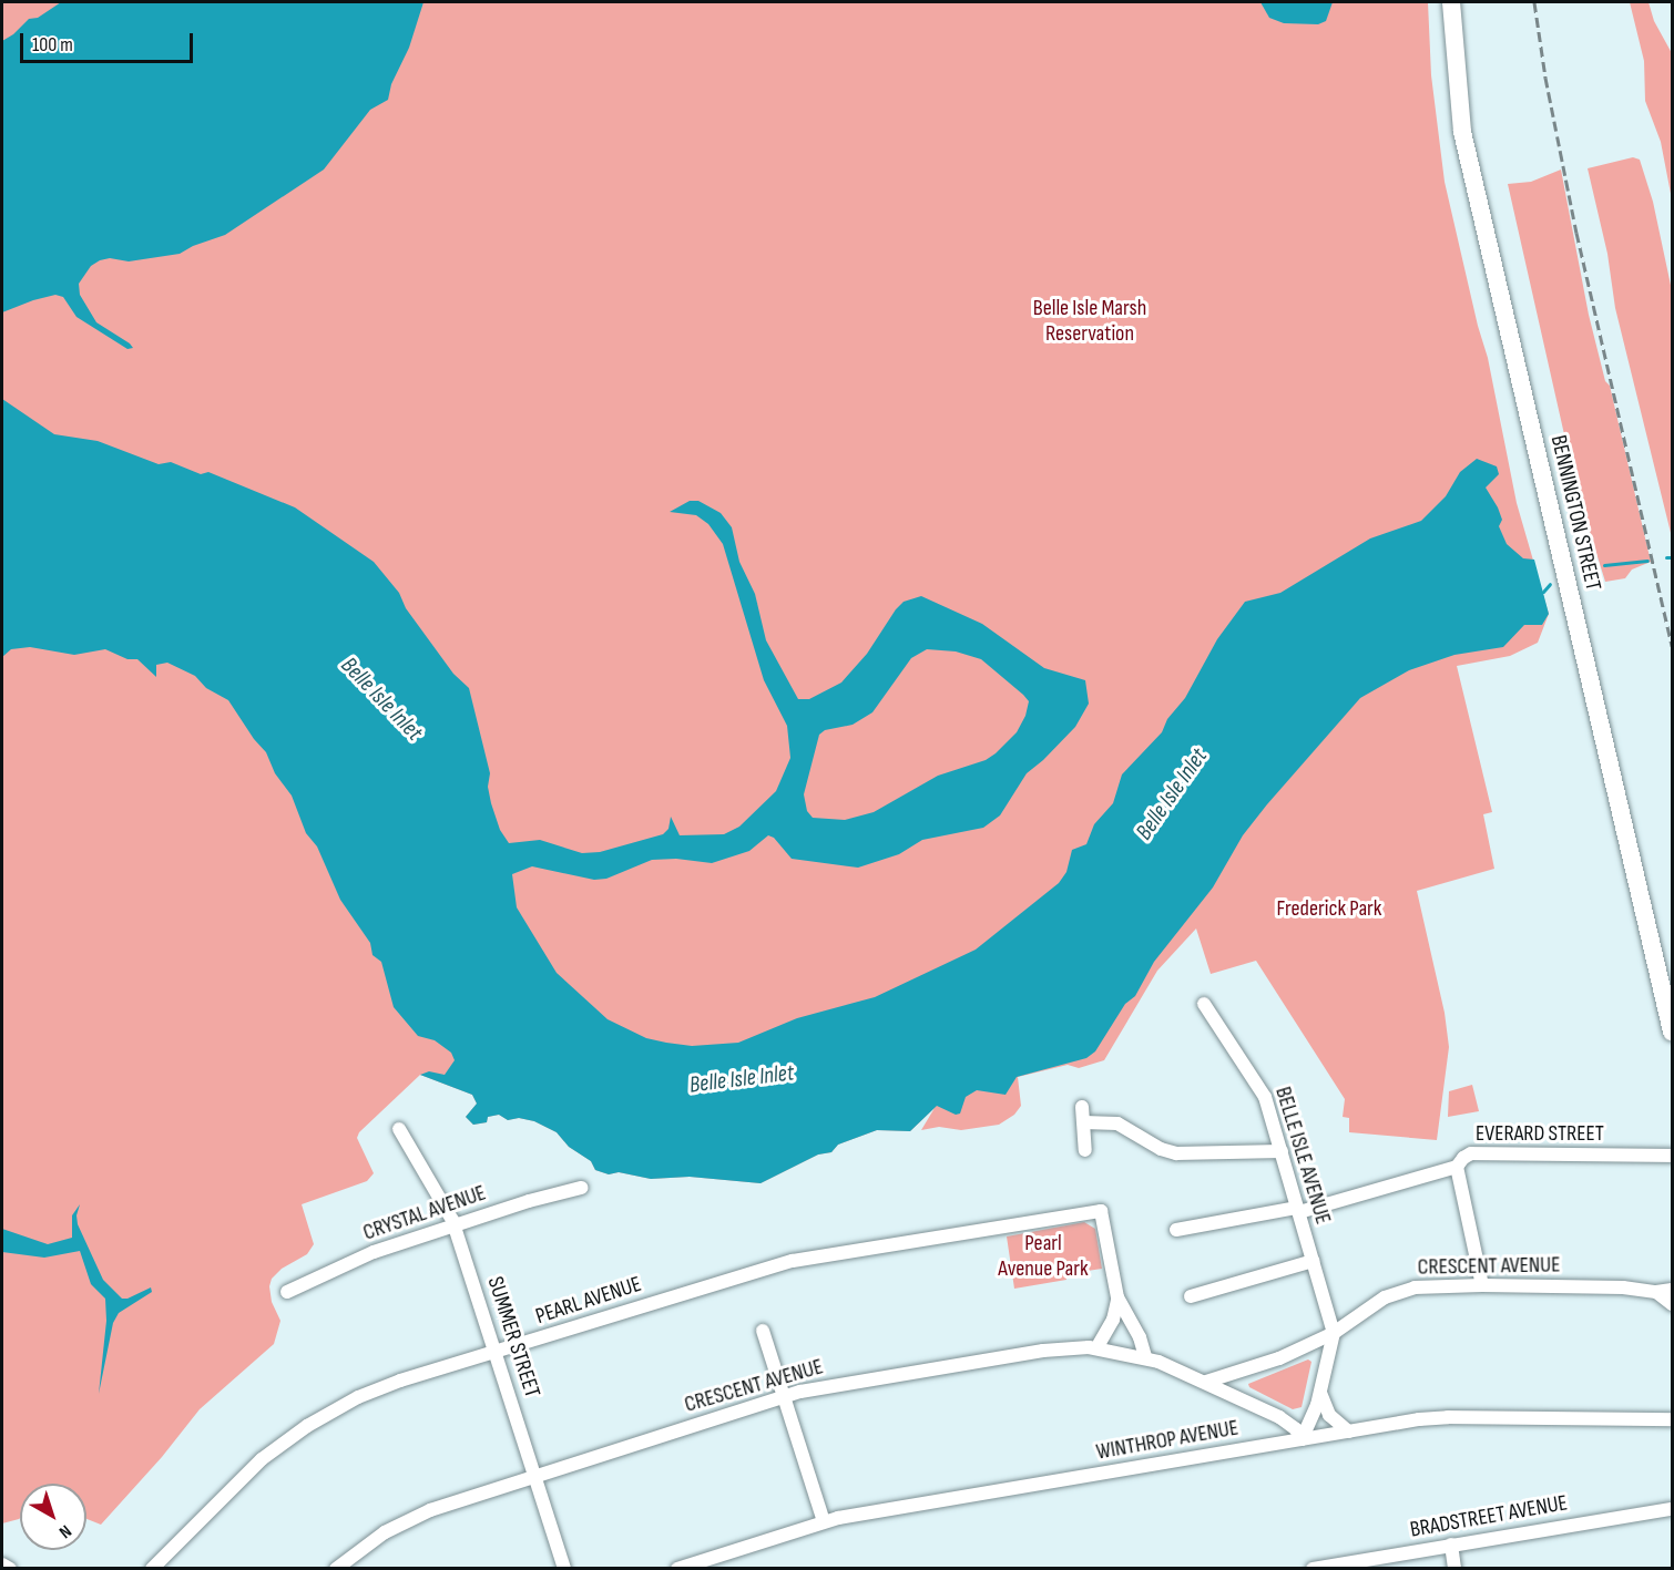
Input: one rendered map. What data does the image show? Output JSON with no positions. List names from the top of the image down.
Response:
{
  "streets": {
    "main road": ["BENNINGTON STREET"],
    "street": [
      "EVERARD STREET",
      "BELLE ISLE AVENUE",
      "CRYSTAL AVENUE",
      "CRESCENT AVENUE",
      "PEARL AVENUE",
      "SUMMER STREET",
      "WINTHROP AVENUE",
      "BRADSTREET AVENUE"
    ]
  },
  "crossings": [
    ["EVERARD STREET", "BELLE ISLE AVENUE"],
    ["BELLE ISLE AVENUE", "CRESCENT AVENUE"],
    ["CRYSTAL AVENUE", "SUMMER STREET"],
    ["CRESCENT AVENUE", "SUMMER STREET"],
    ["CRESCENT AVENUE", "WINTHROP AVENUE"],
    ["PEARL AVENUE", "SUMMER STREET"]
  ],
  "water": ["Belle Isle Inlet"],
  "parks": ["Belle Isle Marsh Reservation", "Frederick Park", "Pearl Avenue Park"],
  "scale_bar": "100 m",
  "north": "bottom right"
}
